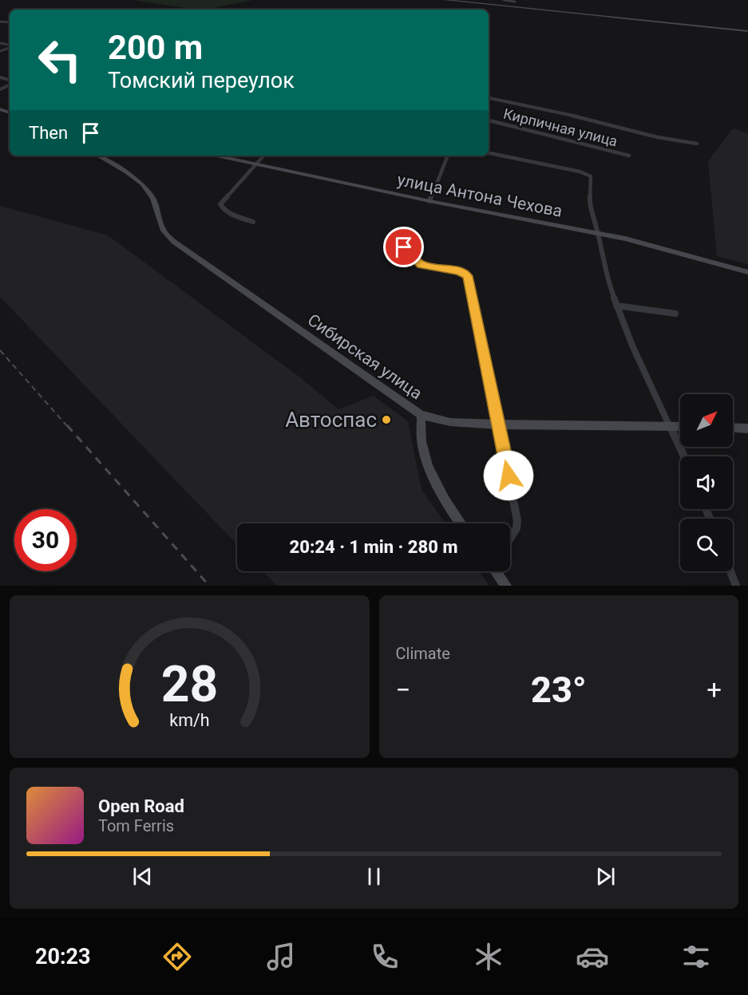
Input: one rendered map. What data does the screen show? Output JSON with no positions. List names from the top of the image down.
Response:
{
  "streets": {
    "street": ["Кирпичная улица", "улица Антона Чехова", "Сибирская улица"]
  },
  "places": ["Автоспас"],
  "north": "top right",
  "page": {
    "turn": ["200 m", "Томский переулок"],
    "then": "Then",
    "limit": "30",
    "trip": "20:24 · 1 min · 280 m",
    "tile": "Climate",
    "heat": ["−", "23°", "+"],
    "song": ["Open Road", "Tom Ferris"],
    "tabs": "20:23",
    "gauge": ["28", "km/h"]
  }
}
